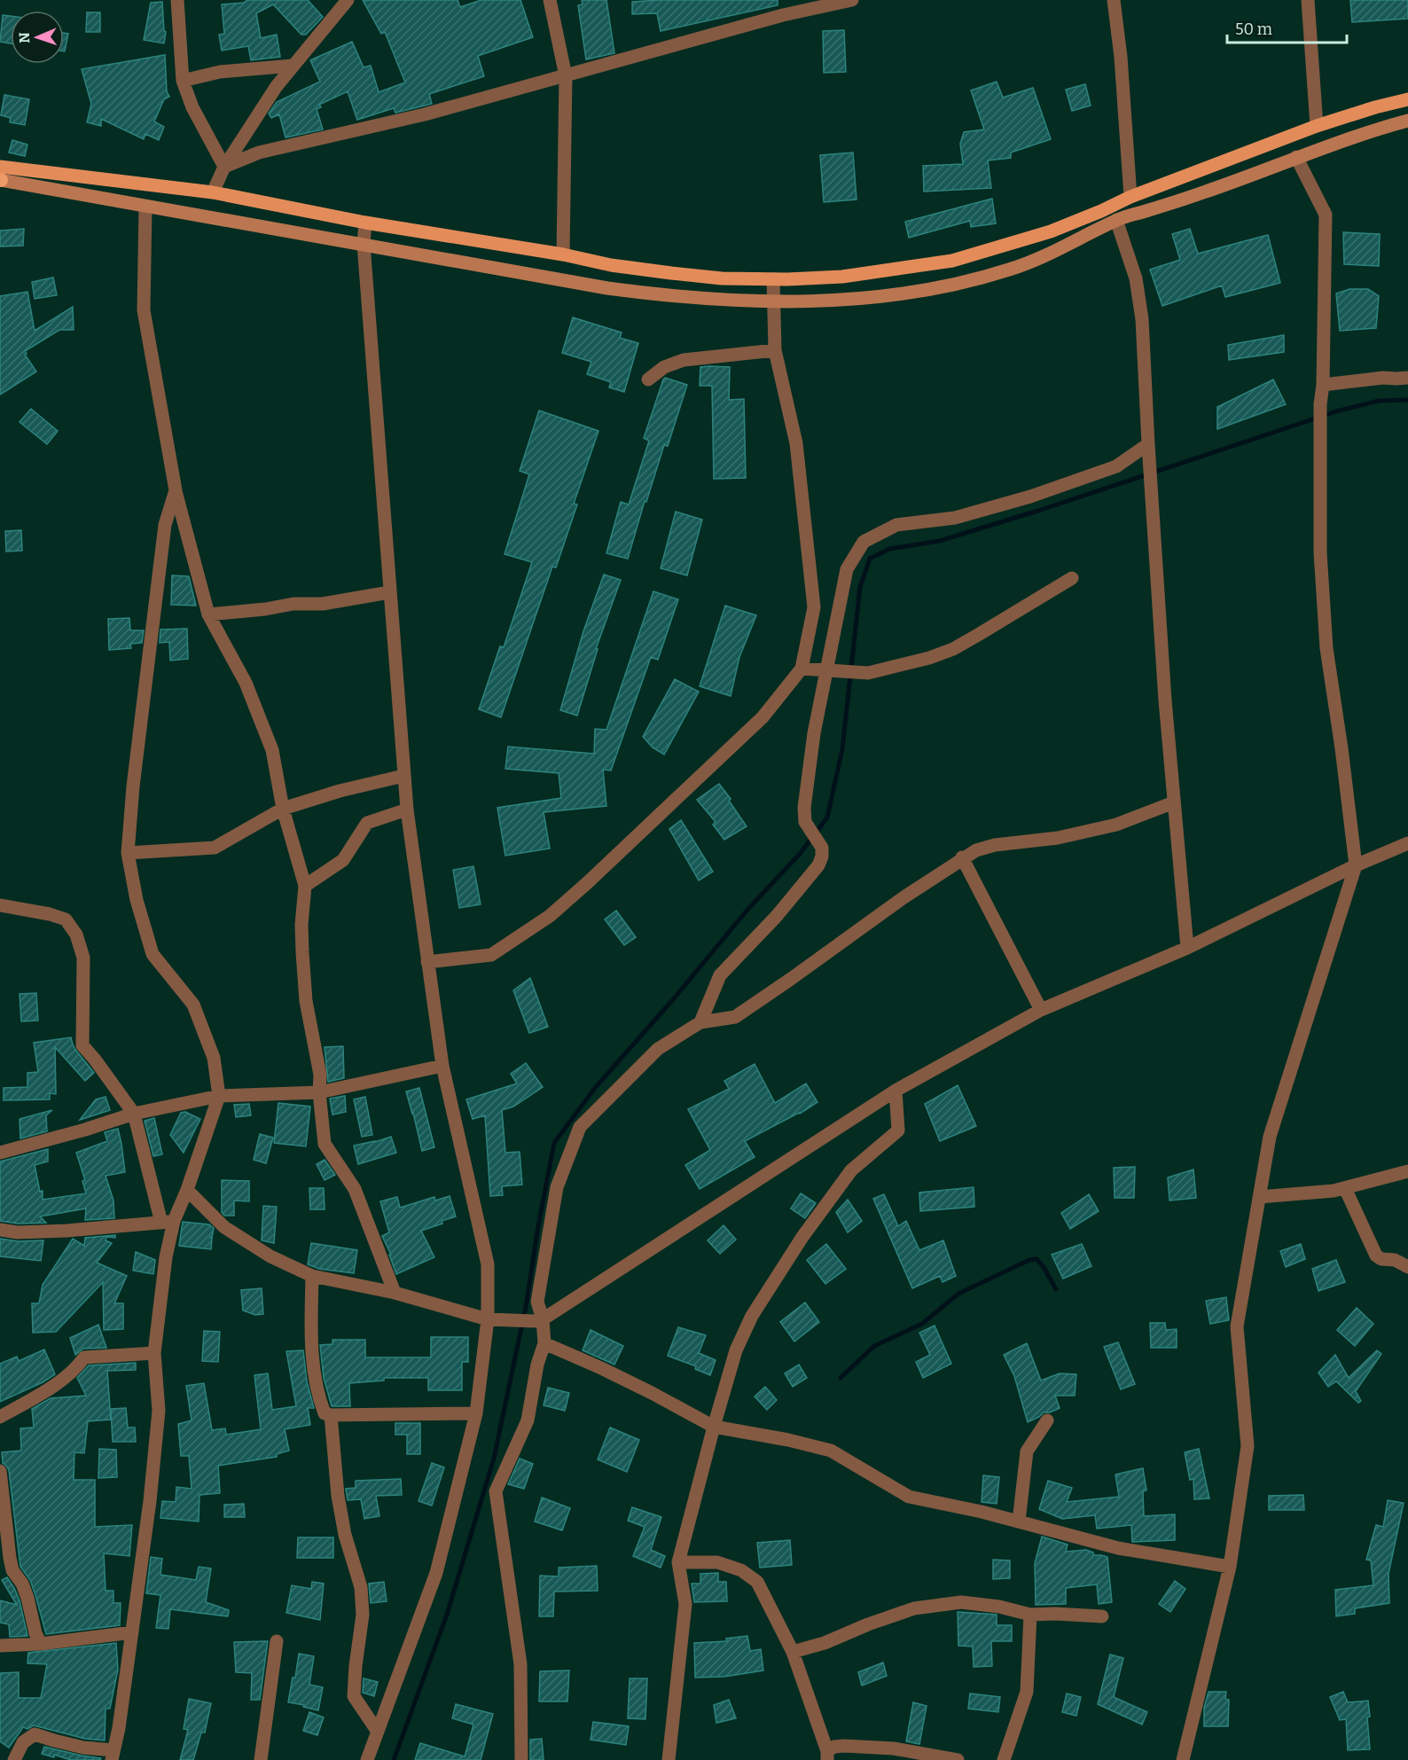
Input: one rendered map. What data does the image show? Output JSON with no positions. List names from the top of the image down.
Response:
{
  "scale_bar": "50 m",
  "north": "left"
}
